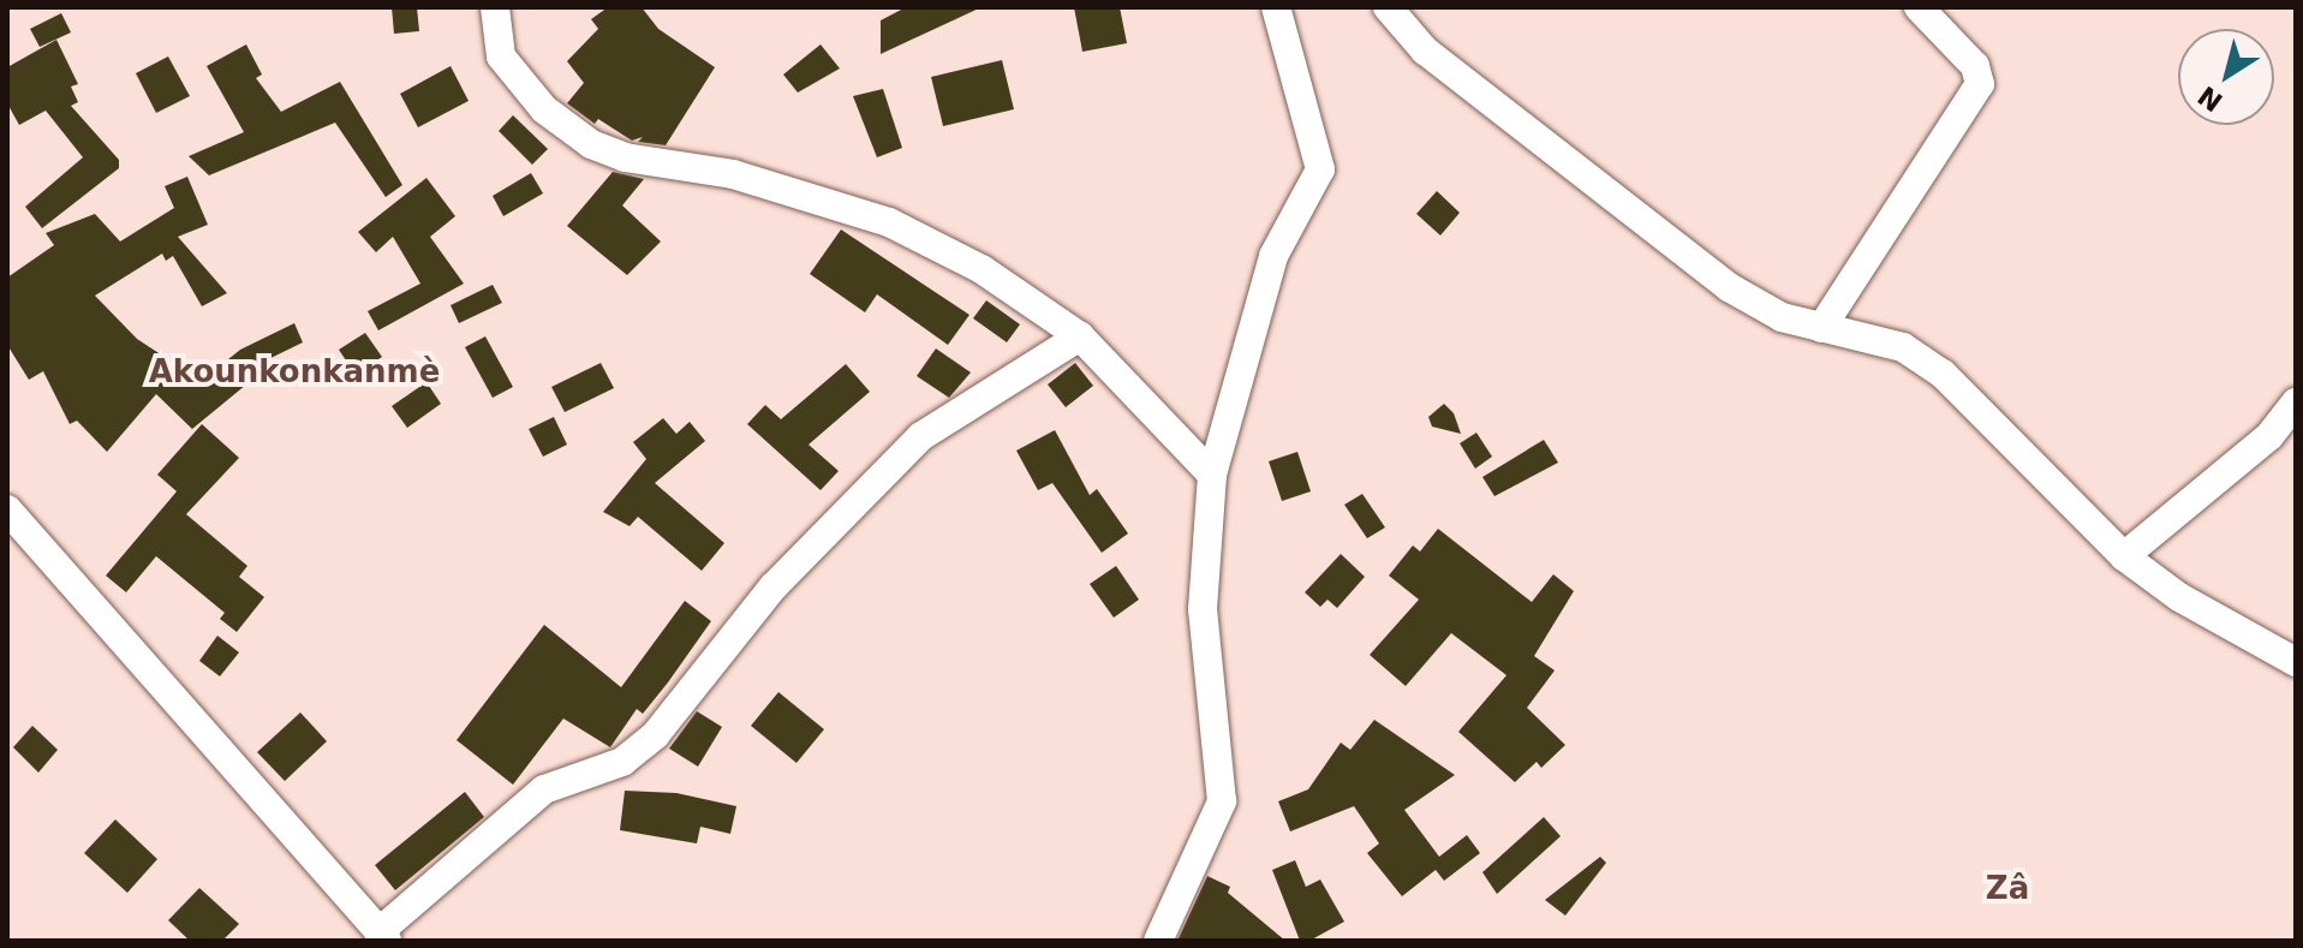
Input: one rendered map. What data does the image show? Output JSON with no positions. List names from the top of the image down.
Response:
{
  "districts": ["Akounkonkanmè", "Zâ"],
  "north": "bottom left"
}
